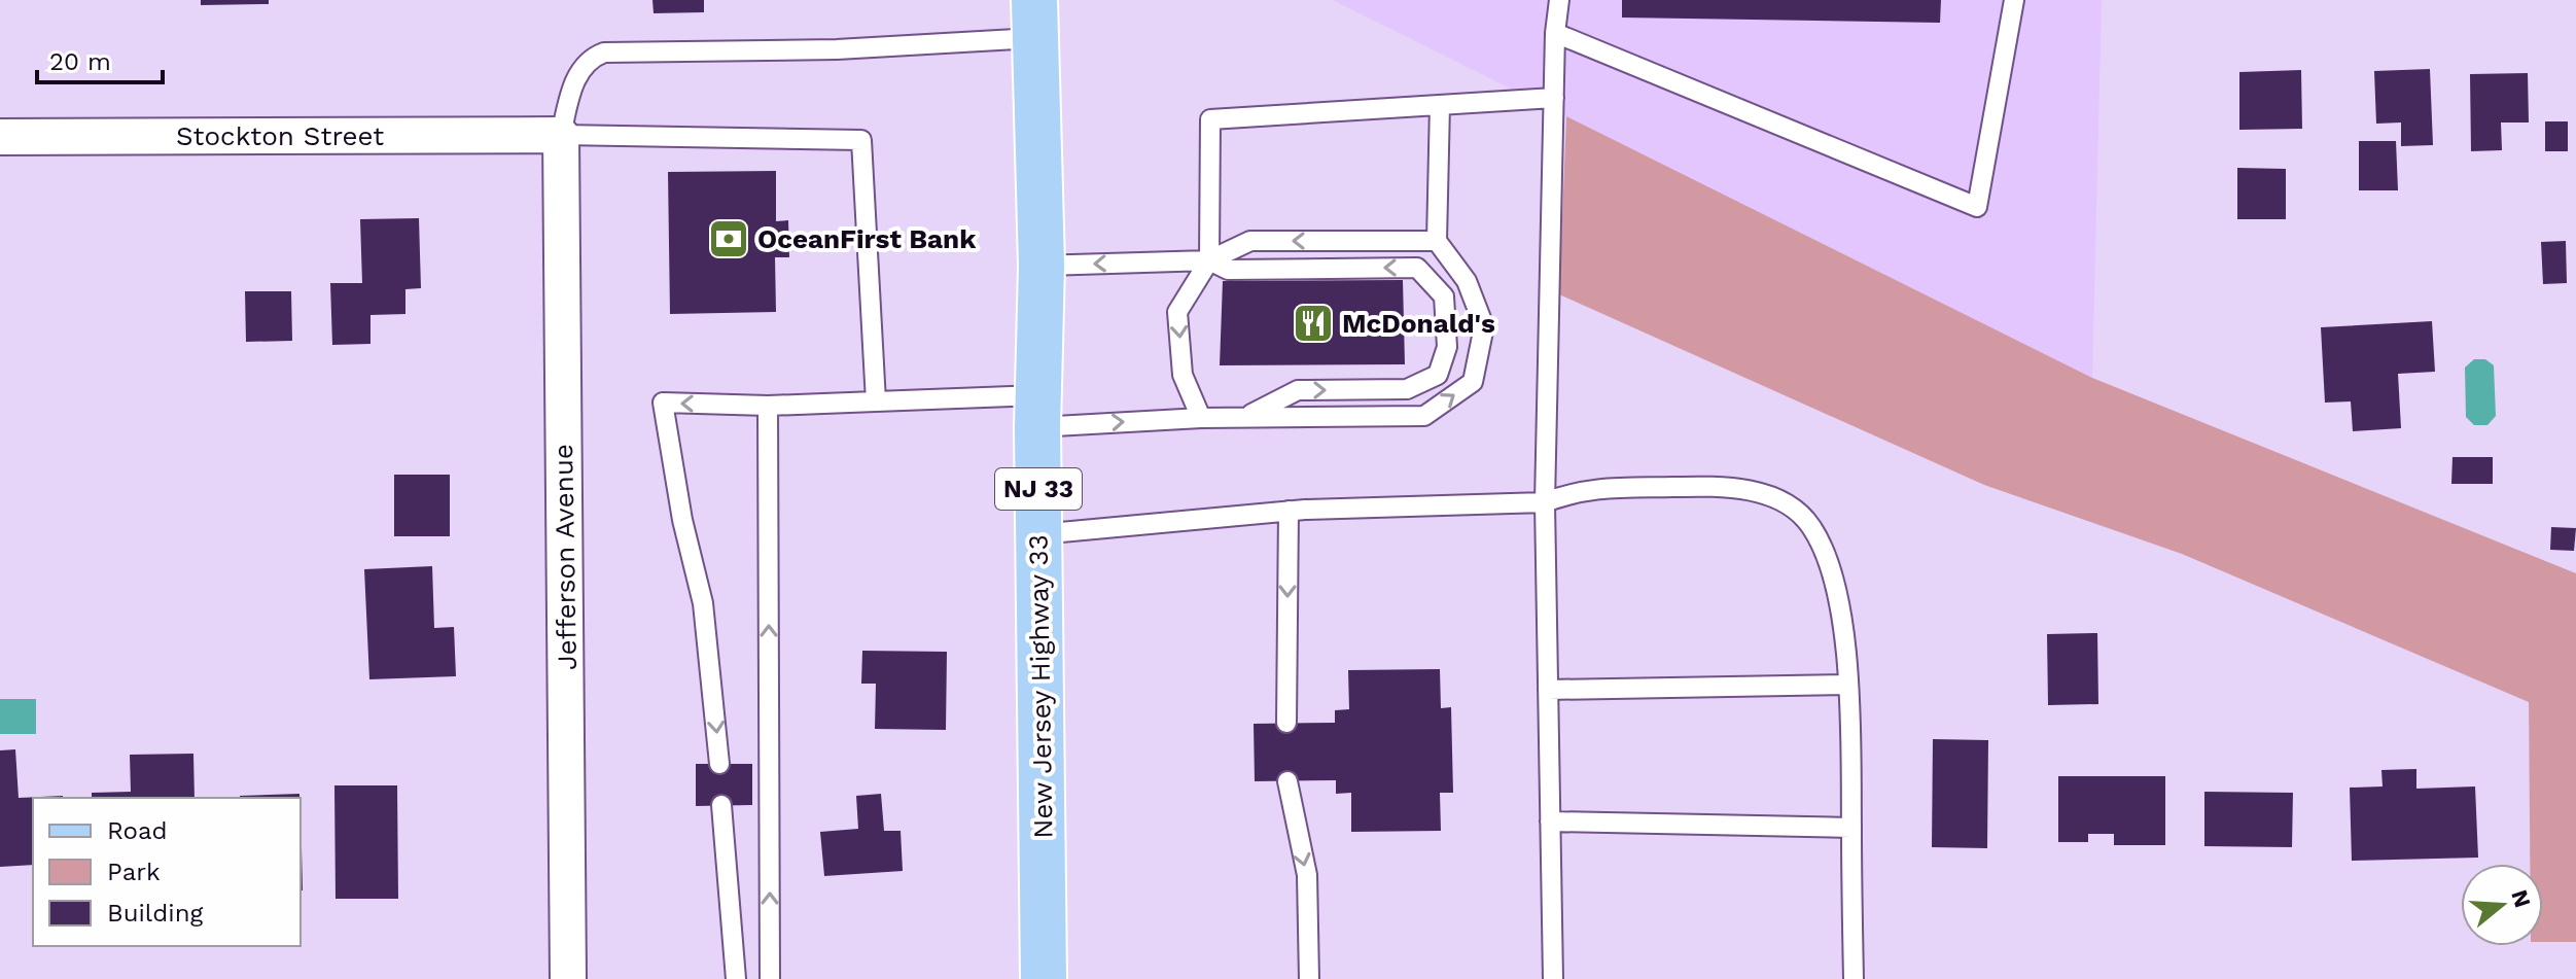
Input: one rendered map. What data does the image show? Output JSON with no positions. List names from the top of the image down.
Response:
{
  "streets": {
    "main road": ["NJ 33", "New Jersey Highway 33"],
    "street": ["Stockton Street", "Jefferson Avenue"]
  },
  "crossings": [
    ["Stockton Street", "Jefferson Avenue"]
  ],
  "places": {
    "bank": ["OceanFirst Bank"],
    "restaurant": ["McDonald's"]
  },
  "legend": ["Road", "Park", "Building"],
  "scale_bar": "20 m",
  "north": "right"
}
